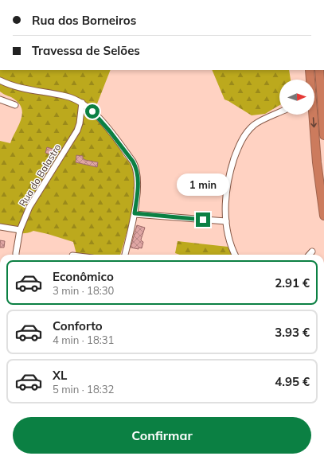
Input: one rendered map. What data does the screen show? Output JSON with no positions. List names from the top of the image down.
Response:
{
  "streets": {
    "street": ["Rua do Balastro"]
  },
  "north": "right",
  "page": {
    "banner": ["Rua dos Borneiros", "Travessa de Selões"],
    "bubble": "1 min",
    "list": [
      {
        "name": "Econômico",
        "note": "3 min · 18:30",
        "value": "2.91 €"
      },
      {
        "name": "Conforto",
        "note": "4 min · 18:31",
        "value": "3.93 €"
      },
      {
        "name": "XL",
        "note": "5 min · 18:32",
        "value": "4.95 €"
      }
    ],
    "buttons": "Confirmar"
  }
}
